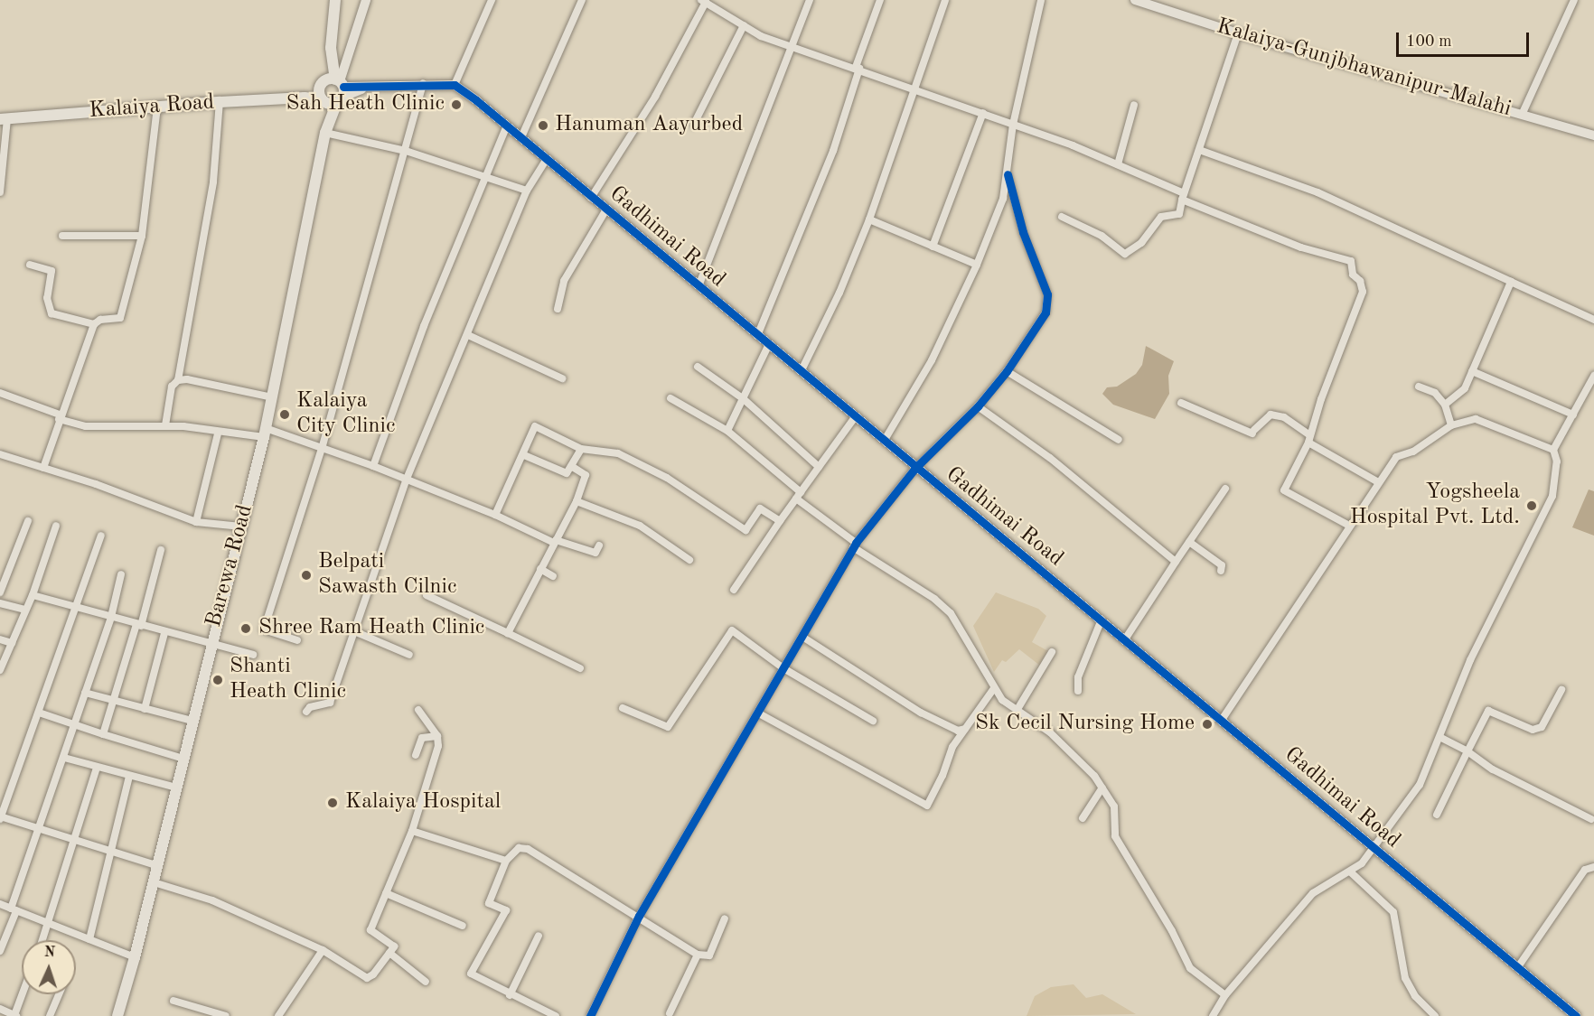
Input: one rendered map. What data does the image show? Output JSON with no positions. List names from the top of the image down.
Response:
{
  "streets": {
    "main road": ["Kalaiya Road", "Barewa Road"],
    "street": ["Kalaiya-Gunjbhawanipur-Malahi", "Gadhimai Road"]
  },
  "places": [
    "Sah Heath Clinic",
    "Hanuman Aayurbed",
    "Kalaiya City Clinic",
    "Yogsheela Hospital Pvt. Ltd.",
    "Belpati Sawasth Cilnic",
    "Shree Ram Heath Clinic",
    "Shanti Heath Clinic",
    "Sk Cecil Nursing Home",
    "Kalaiya Hospital"
  ],
  "scale_bar": "100 m",
  "north": "top"
}
